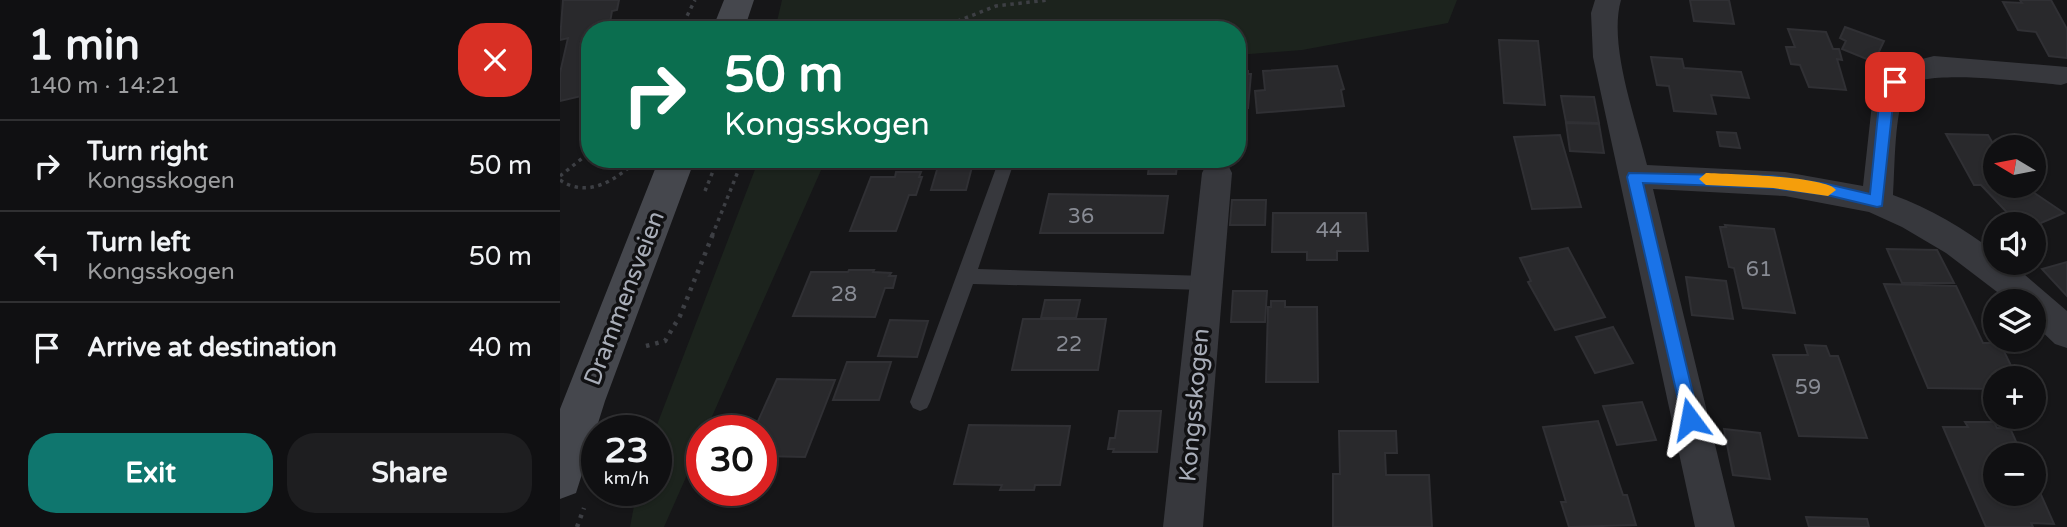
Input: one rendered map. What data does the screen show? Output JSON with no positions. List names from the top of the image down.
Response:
{
  "streets": {
    "main road": ["Drammensveien"],
    "street": ["Kongsskogen"]
  },
  "house_numbers": [
    "36",
    "44",
    "61",
    "28",
    "22",
    "59"
  ],
  "north": "left",
  "page": {
    "heading": ["1 min", "140 m · 14:21"],
    "turn": ["50 m", "Kongsskogen"],
    "list": [
      {
        "name": "Turn right",
        "note": "Kongsskogen",
        "value": "50 m"
      },
      {
        "name": "Turn left",
        "note": "Kongsskogen",
        "value": "50 m"
      },
      {
        "name": "Arrive at destination",
        "value": "40 m"
      }
    ],
    "map_buttons": ["+", "−"],
    "speed": "23 km/h",
    "limit": "30",
    "buttons": ["Exit", "Share"]
  }
}
